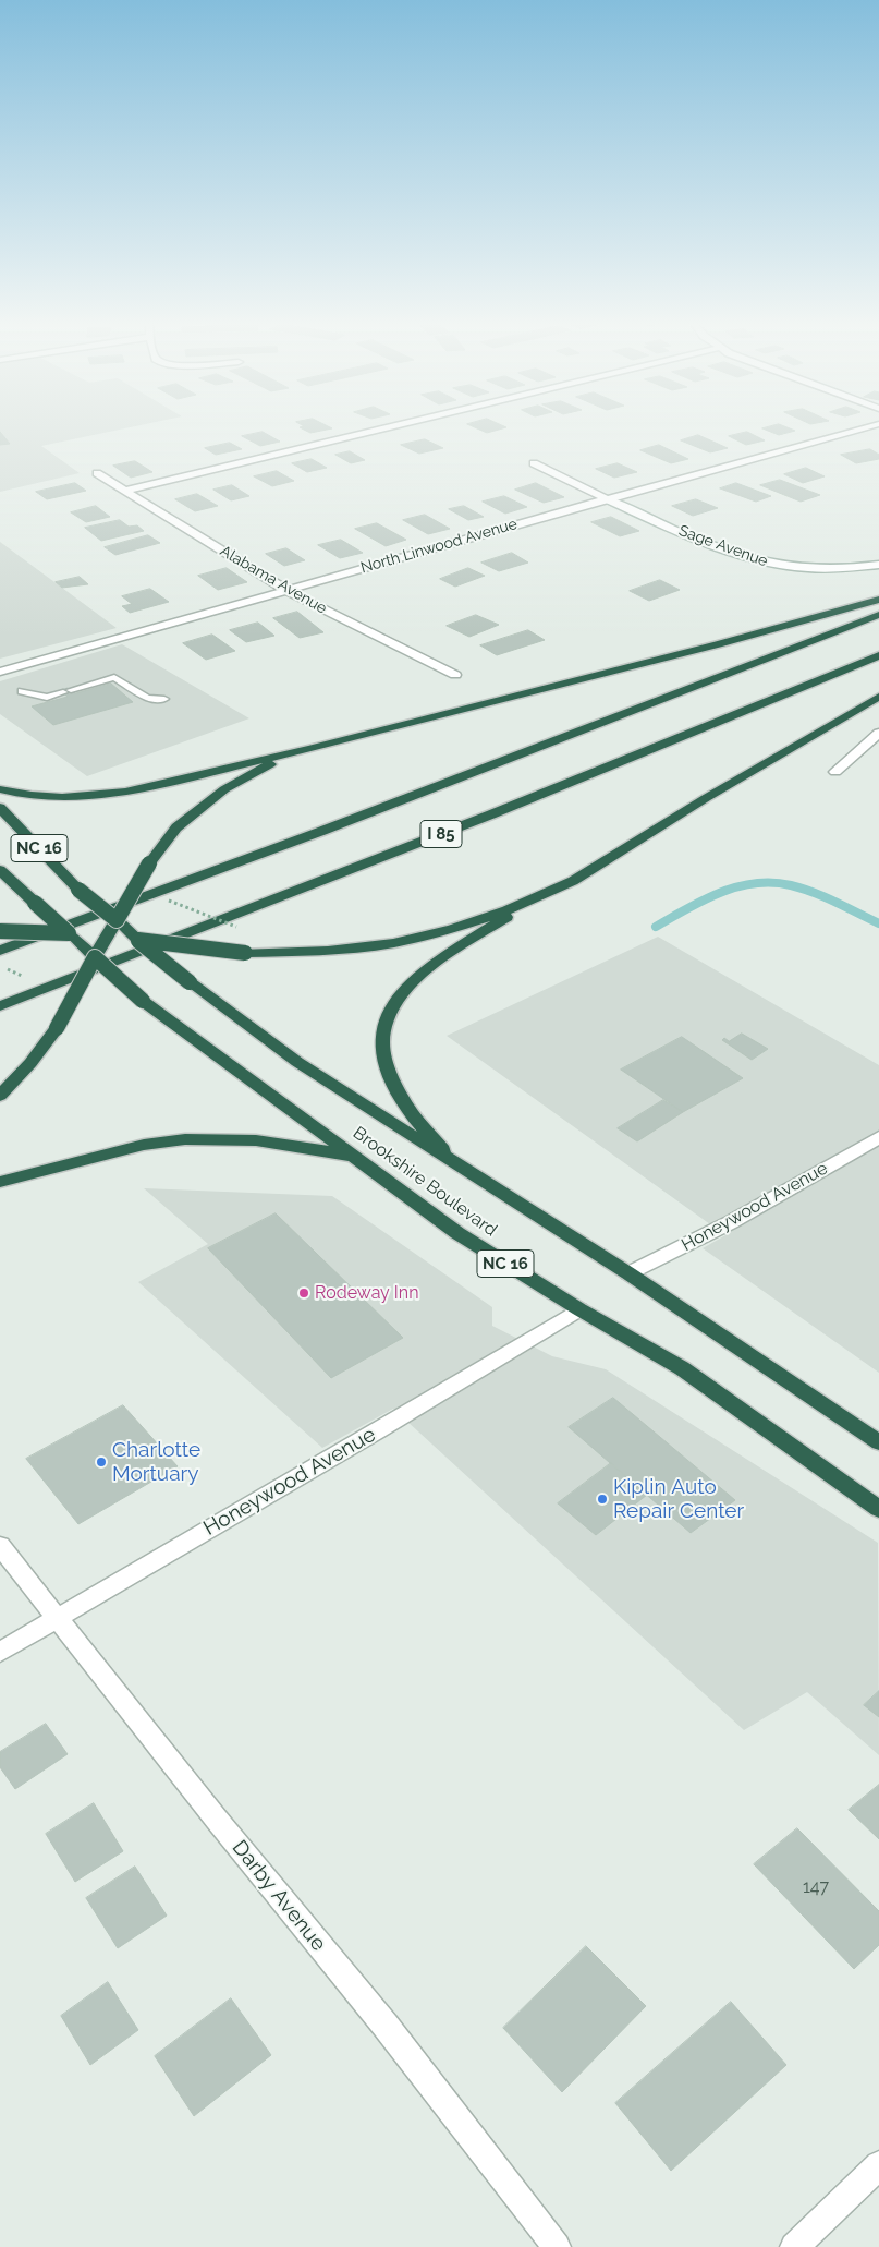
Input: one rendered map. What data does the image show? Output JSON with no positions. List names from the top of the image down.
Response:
{
  "streets": {
    "highway": ["I 85", "NC 16", "Brookshire Boulevard"],
    "street": [
      "North Linwood Avenue",
      "Sage Avenue",
      "Alabama Avenue",
      "Honeywood Avenue",
      "Darby Avenue"
    ]
  },
  "crossings": [
    ["North Linwood Avenue", "Sage Avenue"],
    ["North Linwood Avenue", "Alabama Avenue"],
    ["Brookshire Boulevard", "Honeywood Avenue"],
    ["Honeywood Avenue", "Darby Avenue"]
  ],
  "places": ["Rodeway Inn", "Charlotte Mortuary", "Kiplin Auto Repair Center"],
  "house_numbers": ["147"]
}
